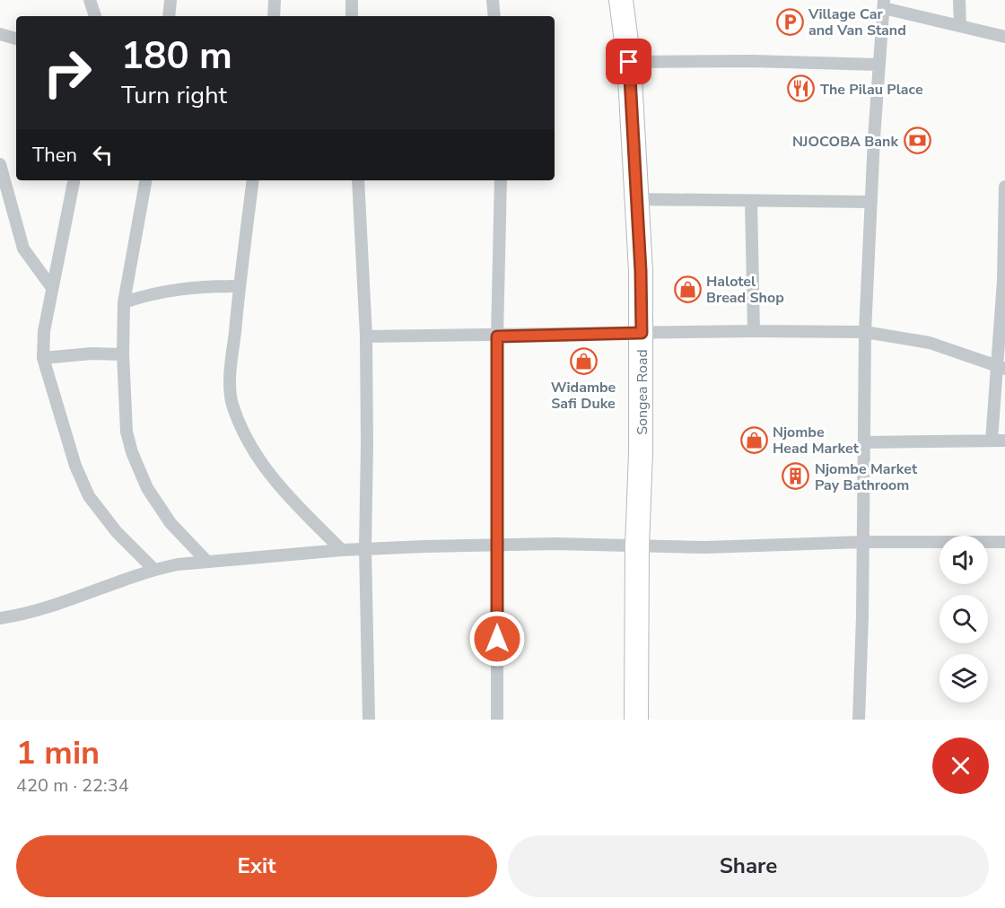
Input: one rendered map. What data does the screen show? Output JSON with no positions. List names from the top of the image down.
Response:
{
  "streets": {
    "highway": ["Songea Road"]
  },
  "places": {
    "parking": ["Village Car and Van Stand"],
    "restaurant": ["The Pilau Place"],
    "bank": ["NJOCOBA Bank"],
    "shop": ["Halotel Bread Shop", "Widambe Safi Duke", "Njombe Head Market"],
    "building": ["Njombe Market Pay Bathroom"]
  },
  "page": {
    "turn": ["180 m", "Turn right"],
    "then": "Then",
    "heading": ["1 min", "420 m · 22:34"],
    "buttons": ["Exit", "Share"]
  }
}
